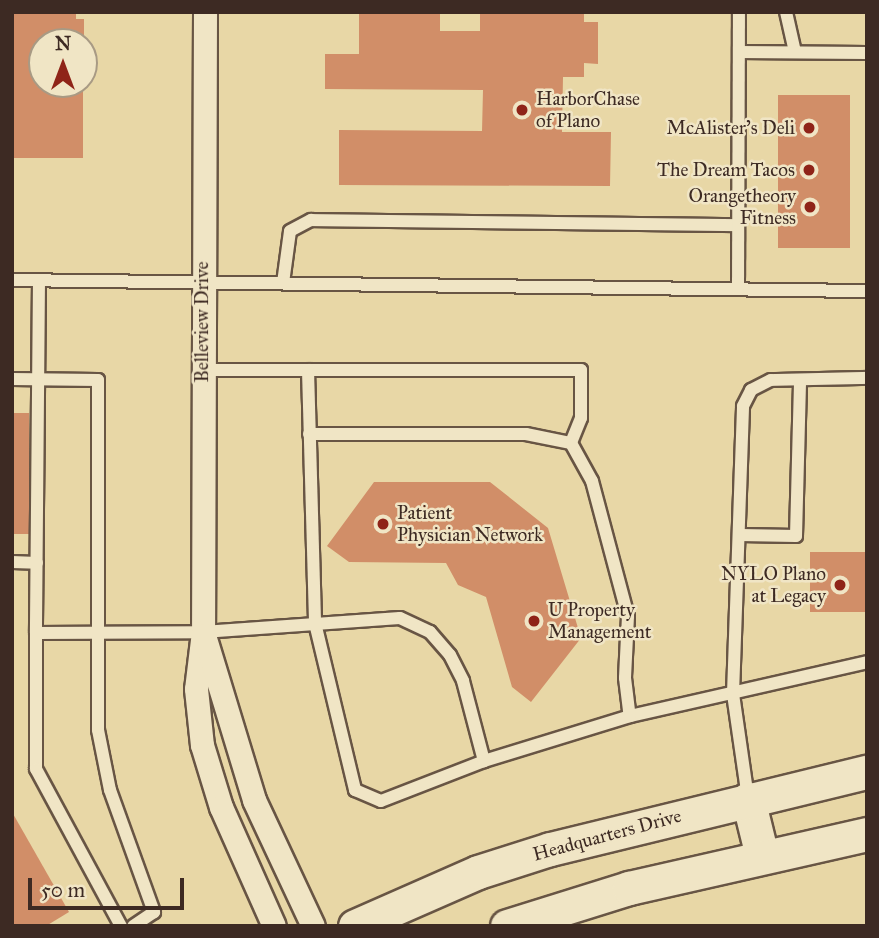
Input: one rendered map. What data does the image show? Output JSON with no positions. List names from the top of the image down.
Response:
{
  "streets": {
    "main road": ["Headquarters Drive"],
    "street": ["Belleview Drive"]
  },
  "places": [
    "HarborChase of Plano",
    "McAlister's Deli",
    "The Dream Tacos",
    "Orangetheory Fitness",
    "Patient Physician Network",
    "NYLO Plano at Legacy",
    "U Property Management"
  ],
  "scale_bar": "50 m",
  "north": "top"
}
